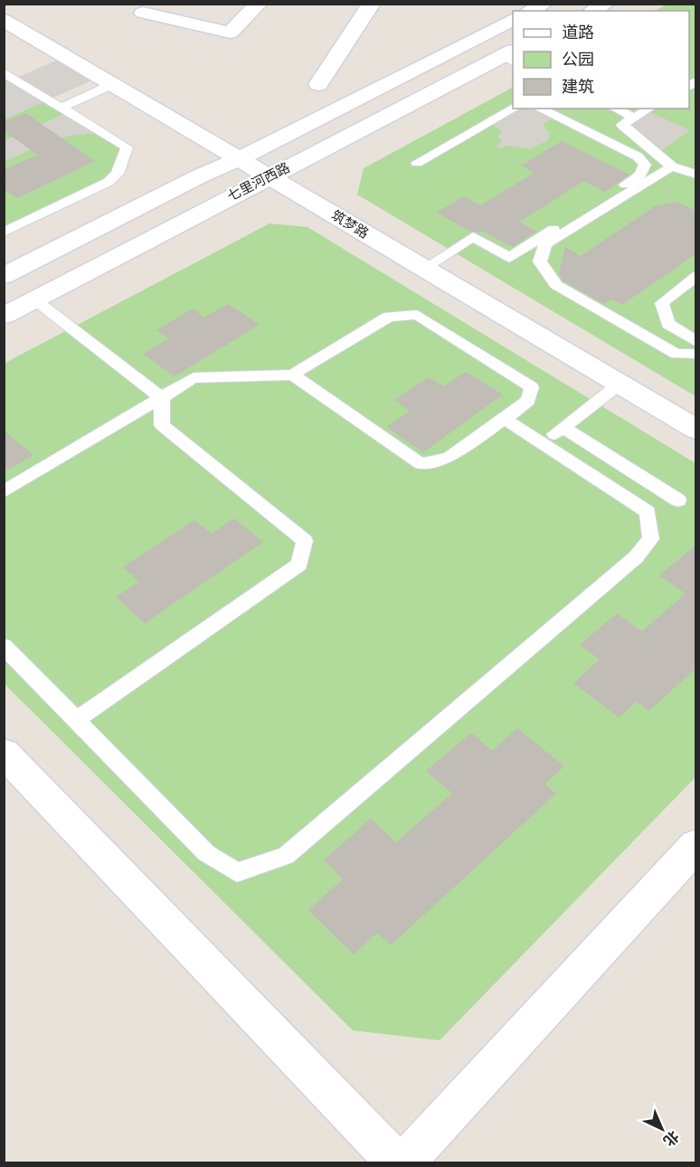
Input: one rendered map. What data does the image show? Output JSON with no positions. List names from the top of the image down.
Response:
{
  "streets": {
    "street": ["七里河西路", "筑梦路"]
  },
  "crossings": [
    ["七里河西路", "筑梦路"]
  ],
  "legend": ["道路", "公园", "建筑"],
  "north": "bottom right"
}
